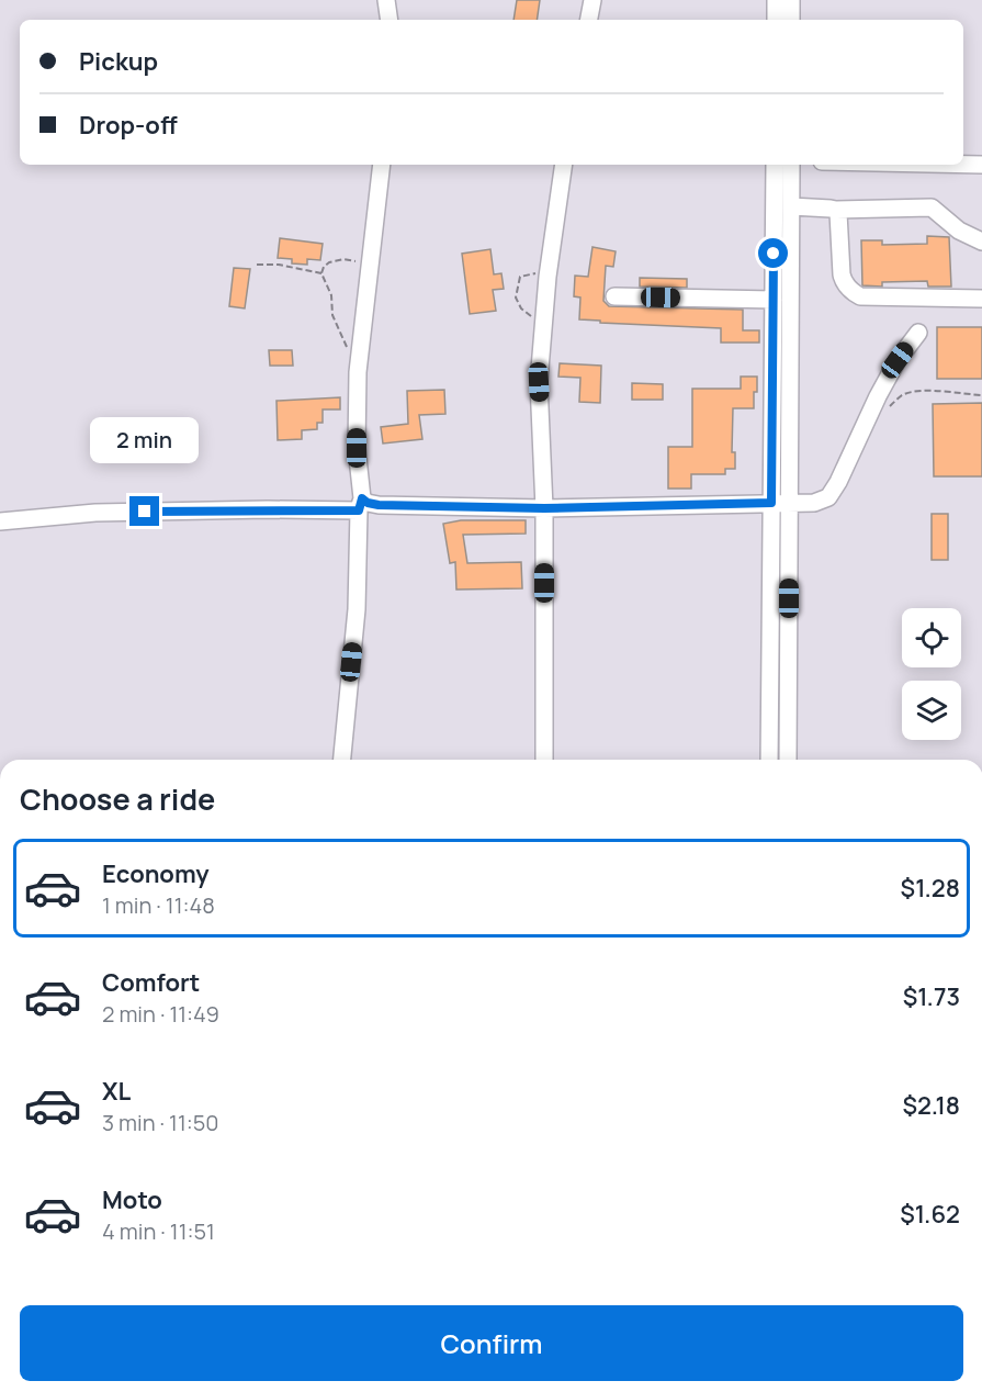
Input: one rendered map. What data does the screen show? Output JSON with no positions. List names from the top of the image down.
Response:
{
  "page": {
    "banner": ["Pickup", "Drop-off"],
    "bubble": "2 min",
    "heading": "Choose a ride",
    "list": [
      {
        "name": "Economy",
        "note": "1 min · 11:48",
        "value": "$1.28"
      },
      {
        "name": "Comfort",
        "note": "2 min · 11:49",
        "value": "$1.73"
      },
      {
        "name": "XL",
        "note": "3 min · 11:50",
        "value": "$2.18"
      },
      {
        "name": "Moto",
        "note": "4 min · 11:51",
        "value": "$1.62"
      }
    ],
    "buttons": "Confirm"
  }
}
